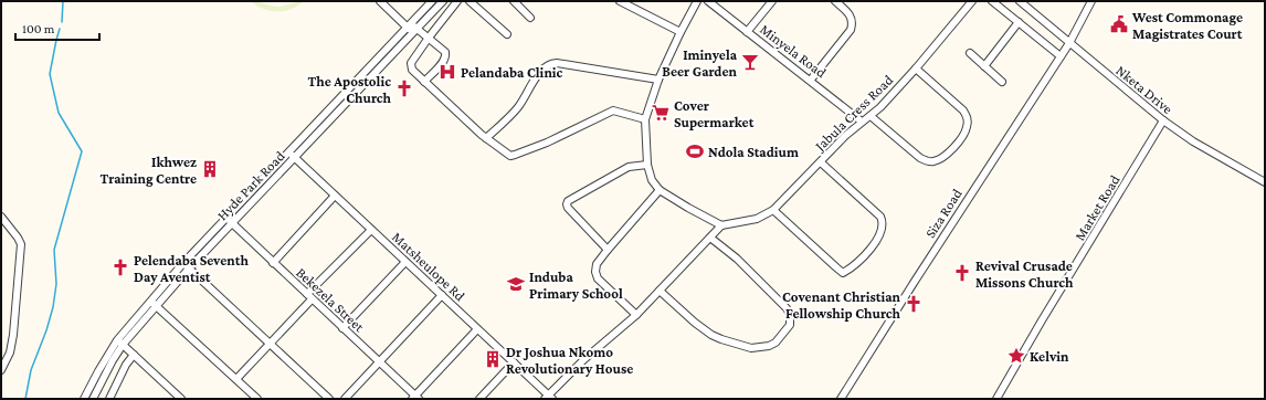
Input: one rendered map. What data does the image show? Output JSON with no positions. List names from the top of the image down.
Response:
{
  "streets": {
    "street": [
      "Minyela Road",
      "Nketa Drive",
      "Jabula Cress Road",
      "Hyde Park Road",
      "Market Road",
      "Siza Road",
      "Matsheulope Rd",
      "Bekezela Street"
    ]
  },
  "crossings": [
    ["Minyela Road", "Jabula Cress Road"],
    ["Nketa Drive", "Market Road"],
    ["Nketa Drive", "Siza Road"],
    ["Hyde Park Road", "Matsheulope Rd"],
    ["Hyde Park Road", "Bekezela Street"]
  ],
  "places": {
    "public building": ["West Commonage Magistrates Court"],
    "bar": ["Iminyela Beer Garden"],
    "hospital": ["Pelandaba Clinic"],
    "church": [
      "The Apostolic Church",
      "Pelendaba Seventh Day Aventist",
      "Revival Crusade Missons Church",
      "Covenant Christian Fellowship Church"
    ],
    "supermarket": ["Cover Supermarket"],
    "sports": ["Ndola Stadium"],
    "building": ["Ikhwez Training Centre", "Dr Joshua Nkomo Revolutionary House"],
    "school or university": ["Induba Primary School"],
    "place": ["Kelvin"]
  },
  "scale_bar": "100 m"
}
